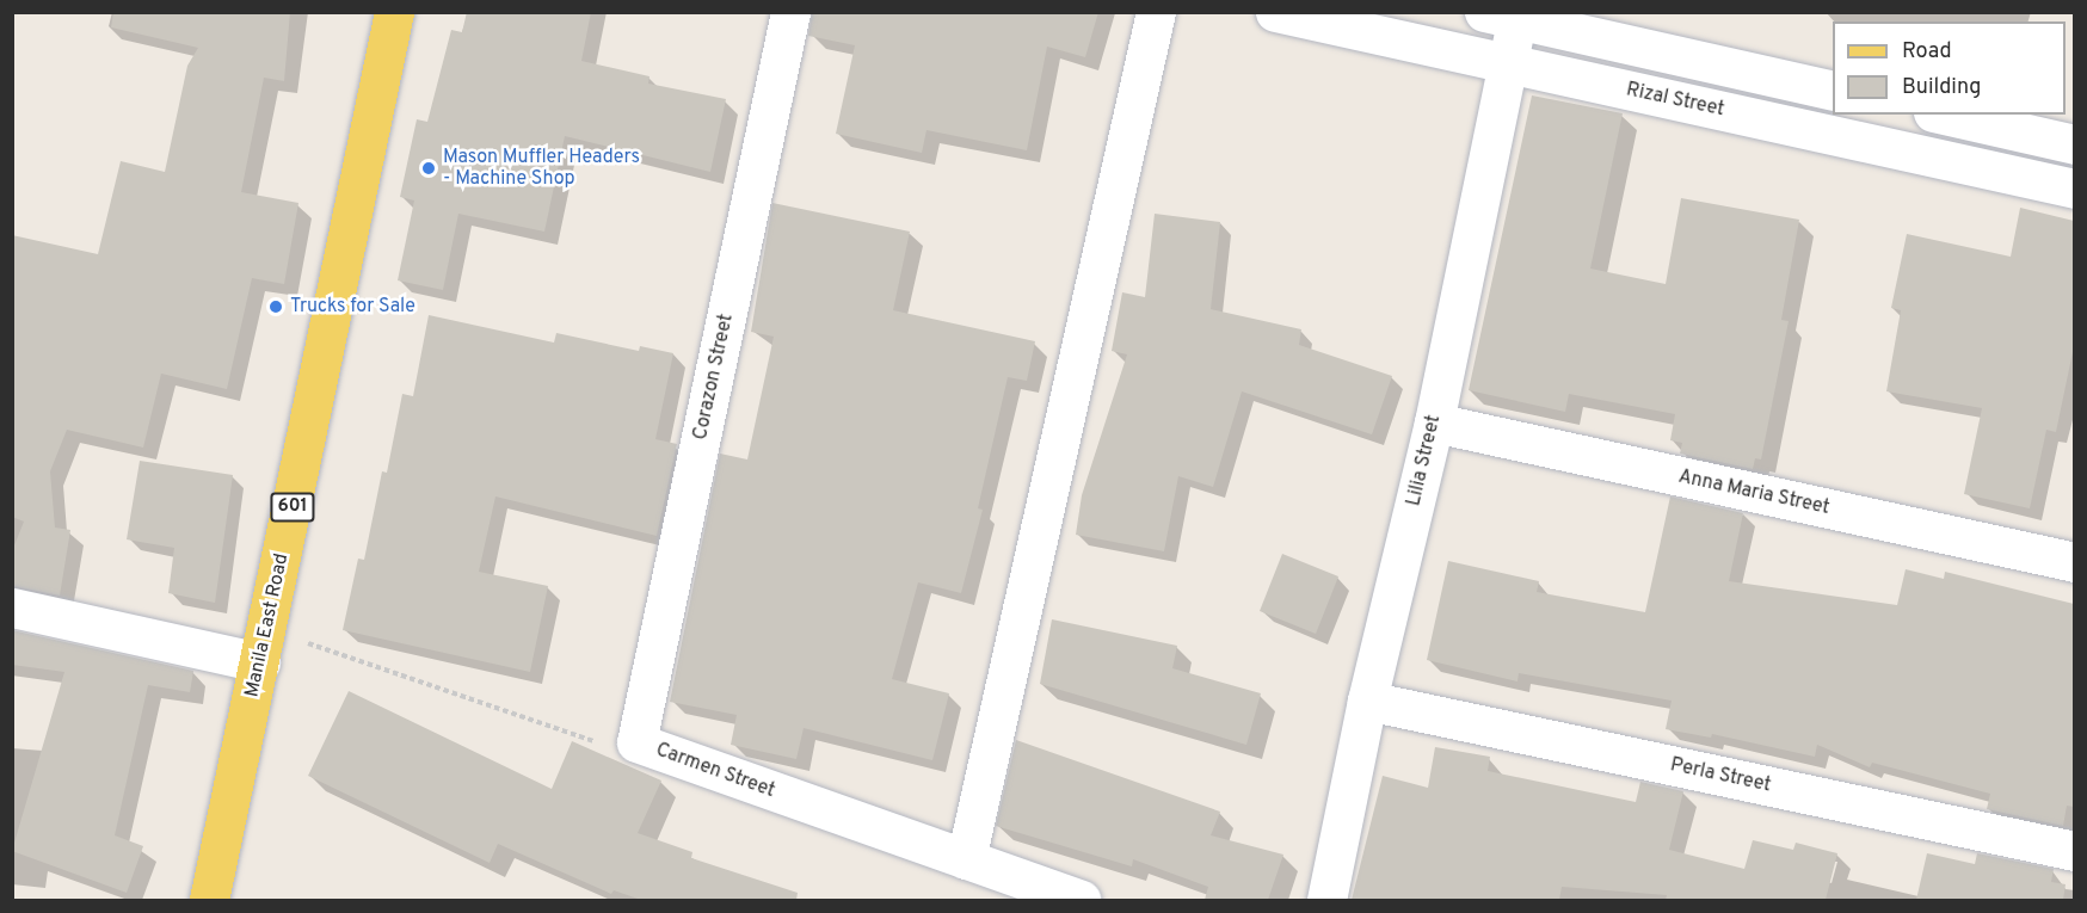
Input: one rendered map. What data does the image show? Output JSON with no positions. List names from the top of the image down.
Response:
{
  "streets": {
    "main road": ["601", "Manila East Road"],
    "street": [
      "Rizal Street",
      "Corazon Street",
      "Lilia Street",
      "Anna Maria Street",
      "Carmen Street",
      "Perla Street"
    ]
  },
  "crossings": [
    ["Rizal Street", "Lilia Street"],
    ["Corazon Street", "Carmen Street"],
    ["Lilia Street", "Anna Maria Street"],
    ["Lilia Street", "Perla Street"],
    ["Manila East Road", "Carmen Street"]
  ],
  "places": ["Mason Muffler Headers - Machine Shop", "Trucks for Sale"],
  "legend": ["Road", "Building"]
}
